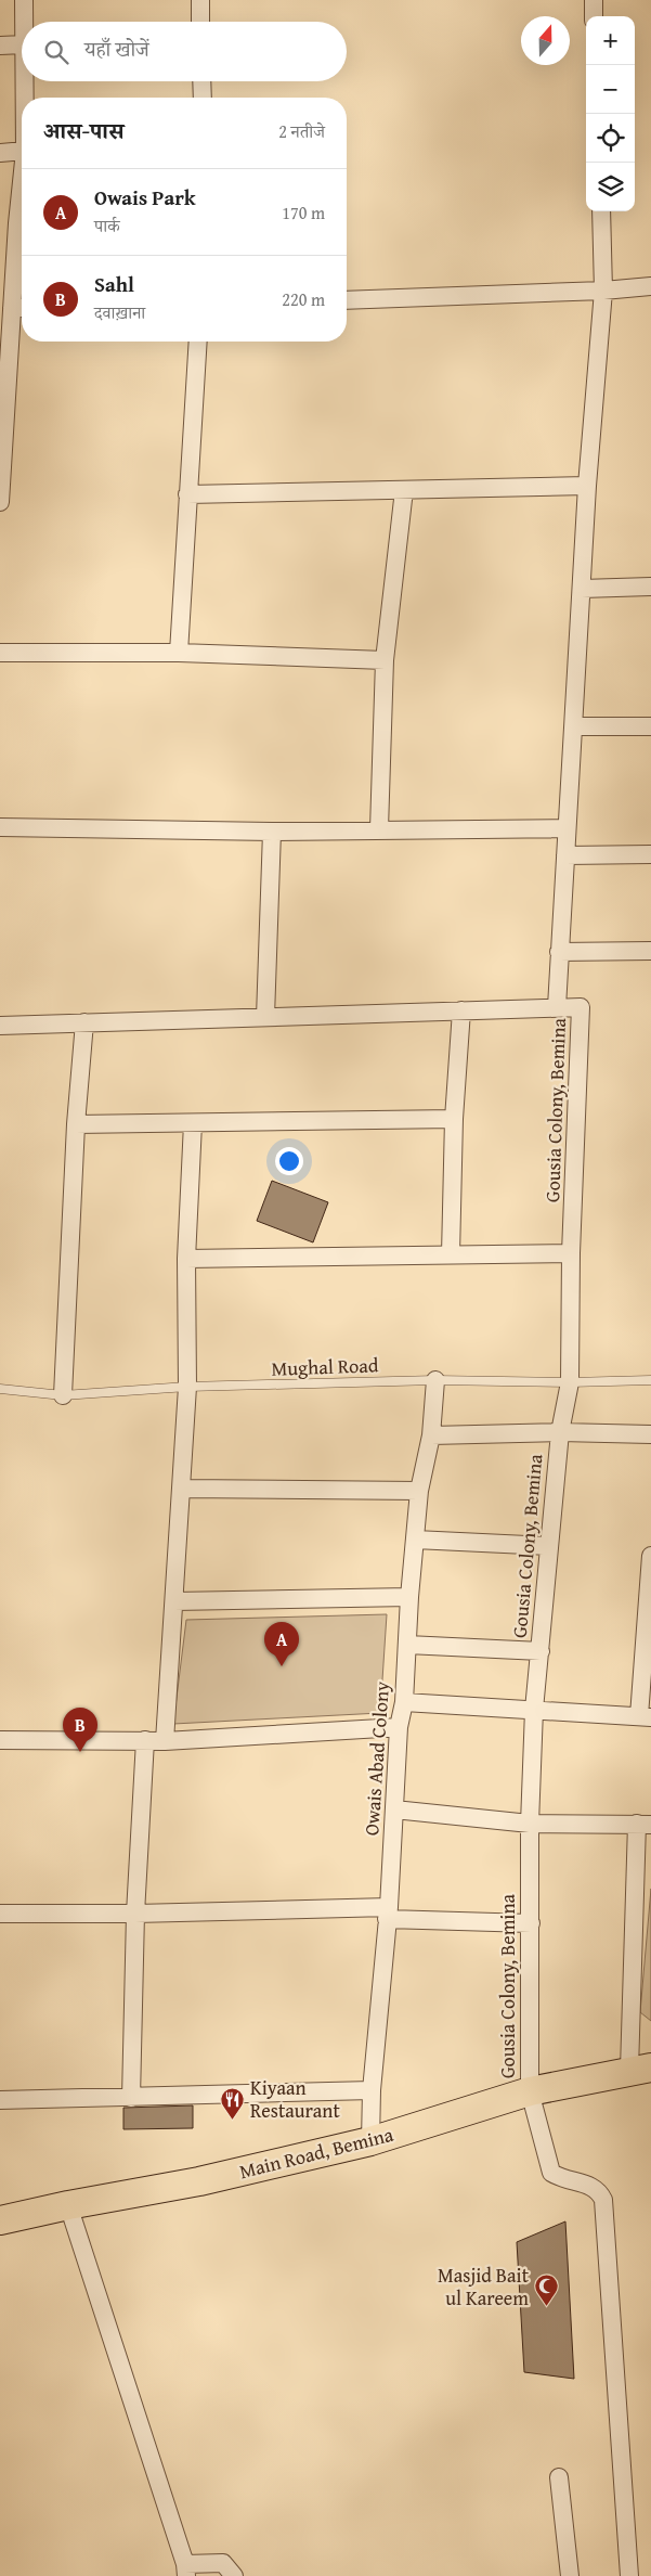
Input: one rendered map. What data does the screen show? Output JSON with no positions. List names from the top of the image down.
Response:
{
  "streets": {
    "main road": ["Main Road, Bemina"],
    "street": ["Gousia Colony, Bemina", "Owais Abad Colony"],
    "lane": ["Mughal Road"]
  },
  "crossings": [
    ["Gousia Colony, Bemina", "Mughal Road"],
    ["Gousia Colony, Bemina", "Main Road, Bemina"],
    ["Mughal Road", "Owais Abad Colony"],
    ["Owais Abad Colony", "Main Road, Bemina"]
  ],
  "places": {
    "restaurant": ["Kiyaan Restaurant"],
    "mosque": ["Masjid Bait ul Kareem"]
  },
  "north": "top",
  "page": {
    "map_buttons": ["+", "−"],
    "search": "यहाँ खोजें",
    "heading": ["आस-पास", "2 नतीजे"],
    "list": [
      {
        "mark": "A",
        "name": "Owais Park",
        "note": "पार्क",
        "value": "170 m"
      },
      {
        "mark": "B",
        "name": "Sahl",
        "note": "दवाख़ाना",
        "value": "220 m"
      }
    ],
    "pins": ["A", "B"]
  }
}
